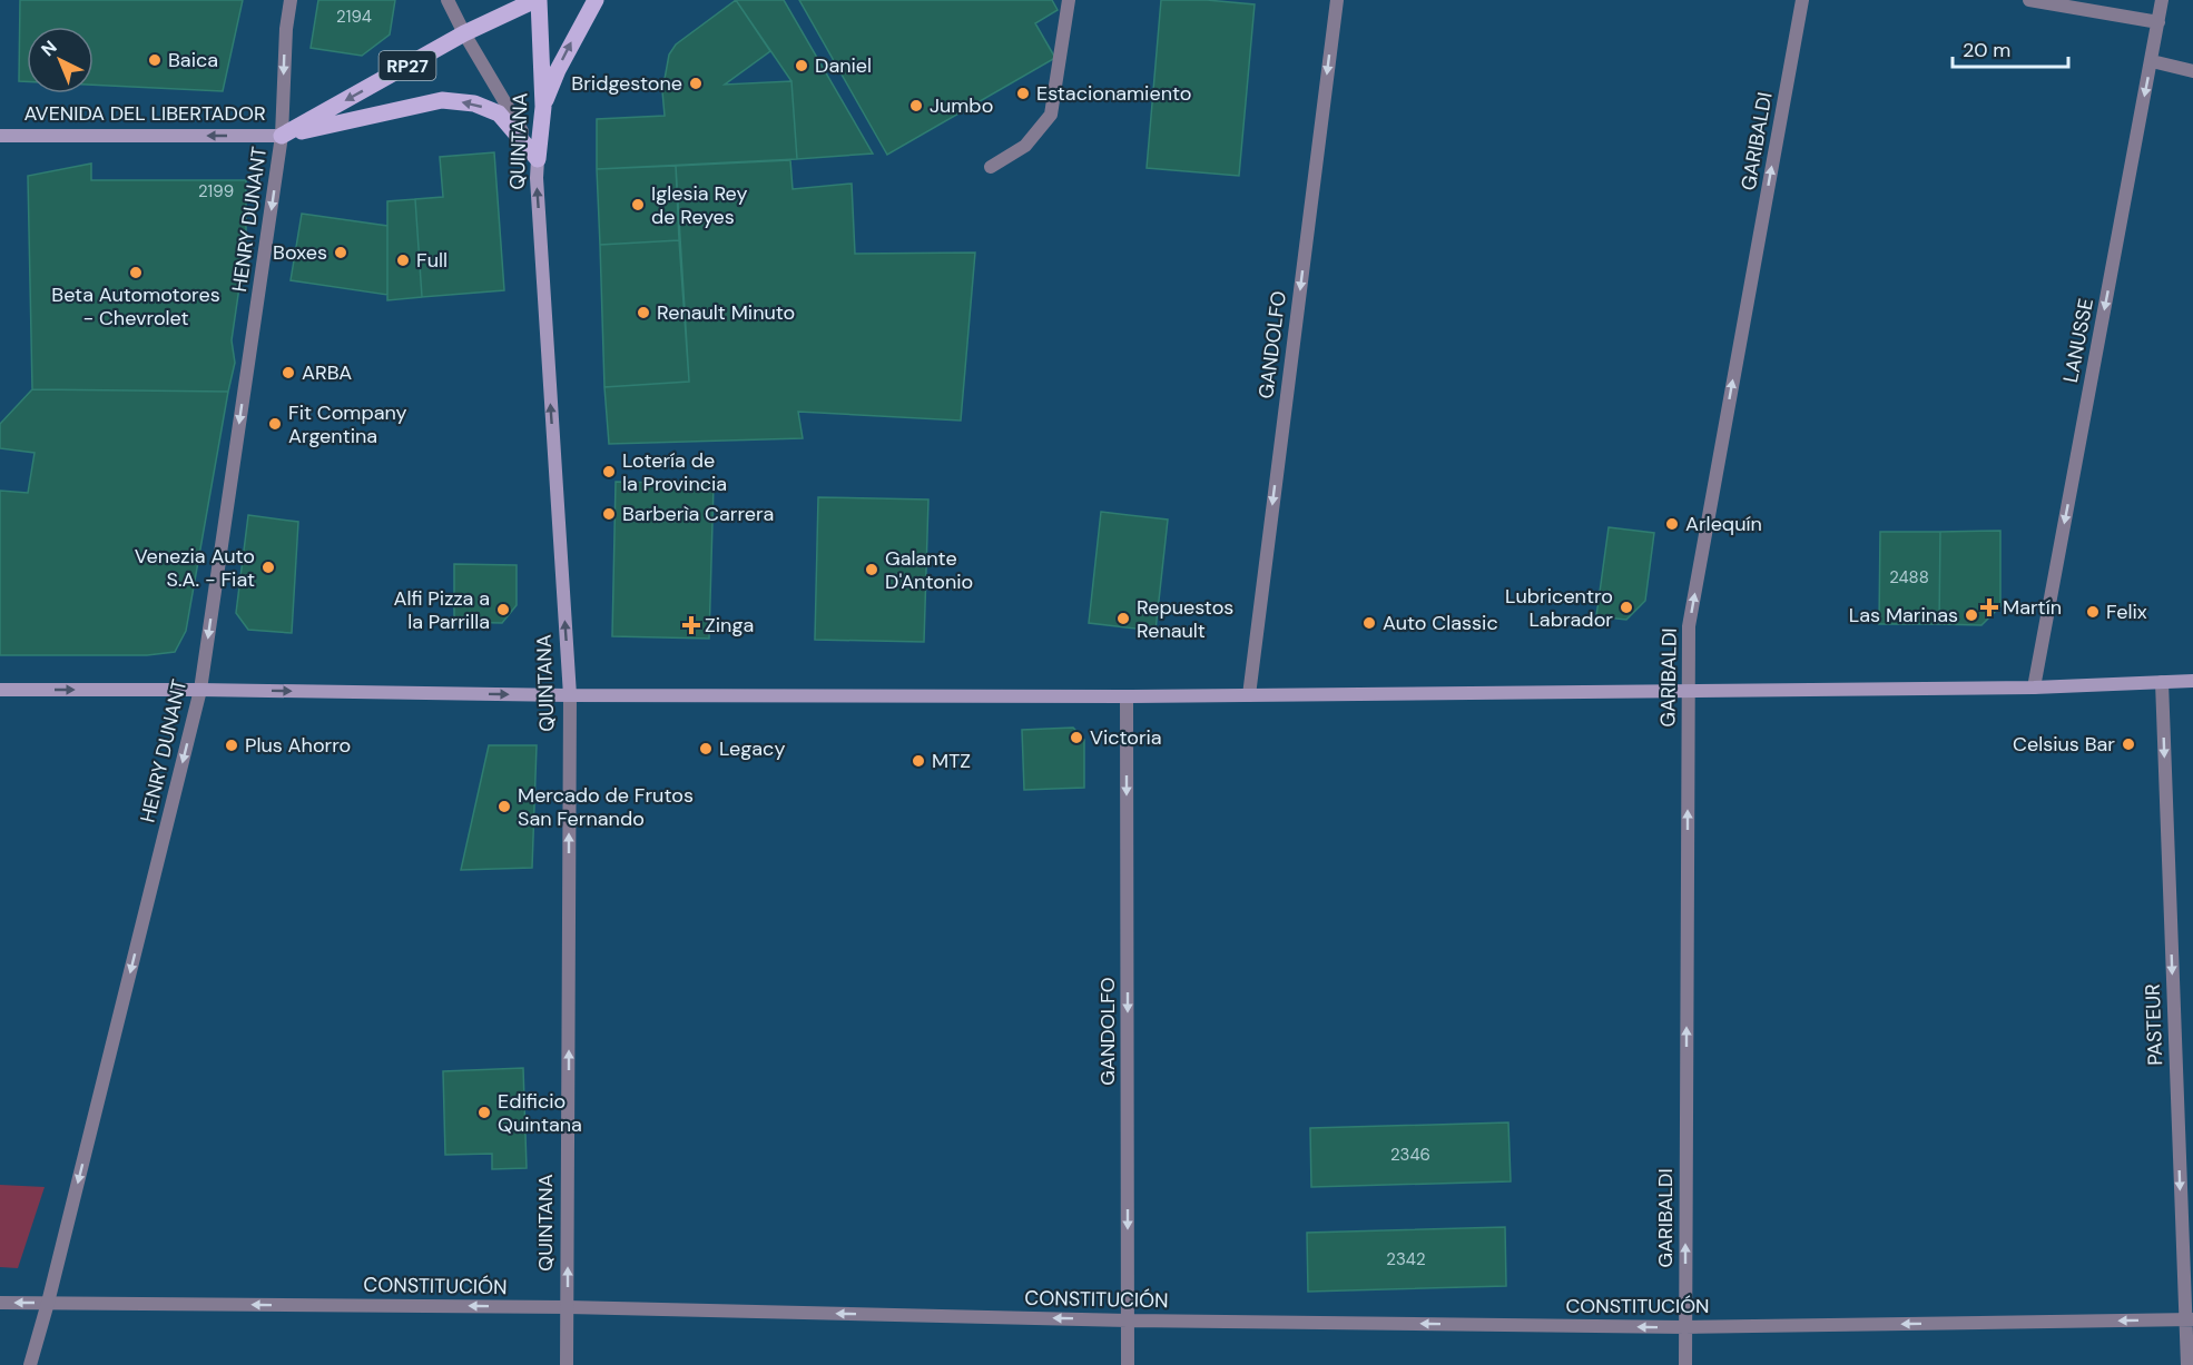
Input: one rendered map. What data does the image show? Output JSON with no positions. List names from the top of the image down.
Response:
{
  "streets": {
    "main road": ["RP27", "AVENIDA DEL LIBERTADOR", "QUINTANA"],
    "street": [
      "GARIBALDI",
      "HENRY DUNANT",
      "LANUSSE",
      "GANDOLFO",
      "PASTEUR",
      "CONSTITUCIÓN"
    ]
  },
  "crossings": [
    ["RP27", "AVENIDA DEL LIBERTADOR"],
    ["RP27", "QUINTANA"],
    ["RP27", "HENRY DUNANT"],
    ["AVENIDA DEL LIBERTADOR", "QUINTANA"],
    ["AVENIDA DEL LIBERTADOR", "HENRY DUNANT"],
    ["QUINTANA", "CONSTITUCIÓN"],
    ["GARIBALDI", "CONSTITUCIÓN"],
    ["HENRY DUNANT", "CONSTITUCIÓN"],
    ["GANDOLFO", "CONSTITUCIÓN"],
    ["PASTEUR", "CONSTITUCIÓN"]
  ],
  "one_way": [
    "AVENIDA DEL LIBERTADOR",
    "QUINTANA",
    "GARIBALDI",
    "HENRY DUNANT",
    "LANUSSE",
    "GANDOLFO",
    "PASTEUR",
    "CONSTITUCIÓN"
  ],
  "places": {
    "other": [
      "Baica",
      "Daniel",
      "Bridgestone",
      "Estacionamiento",
      "Jumbo",
      "Iglesia Rey de Reyes",
      "Boxes",
      "Full",
      "Beta Automotores - Chevrolet",
      "Renault Minuto",
      "ARBA",
      "Fit Company Argentina",
      "Lotería de la Provincia",
      "Barberìa Carrera",
      "Arlequín",
      "Venezia Auto S.A. - Fiat",
      "Galante D'Antonio",
      "Lubricentro Labrador",
      "Alfi Pizza a la Parrilla",
      "Felix",
      "Las Marinas",
      "Repuestos Renault",
      "Auto Classic",
      "Victoria",
      "Celsius Bar",
      "Plus Ahorro",
      "Legacy",
      "MTZ",
      "Mercado de Frutos San Fernando",
      "Edificio Quintana"
    ],
    "health": ["Martín", "Zinga"]
  },
  "house_numbers": [
    "2194",
    "2199",
    "2488",
    "2346",
    "2342"
  ],
  "scale_bar": "20 m",
  "north": "top left"
}
